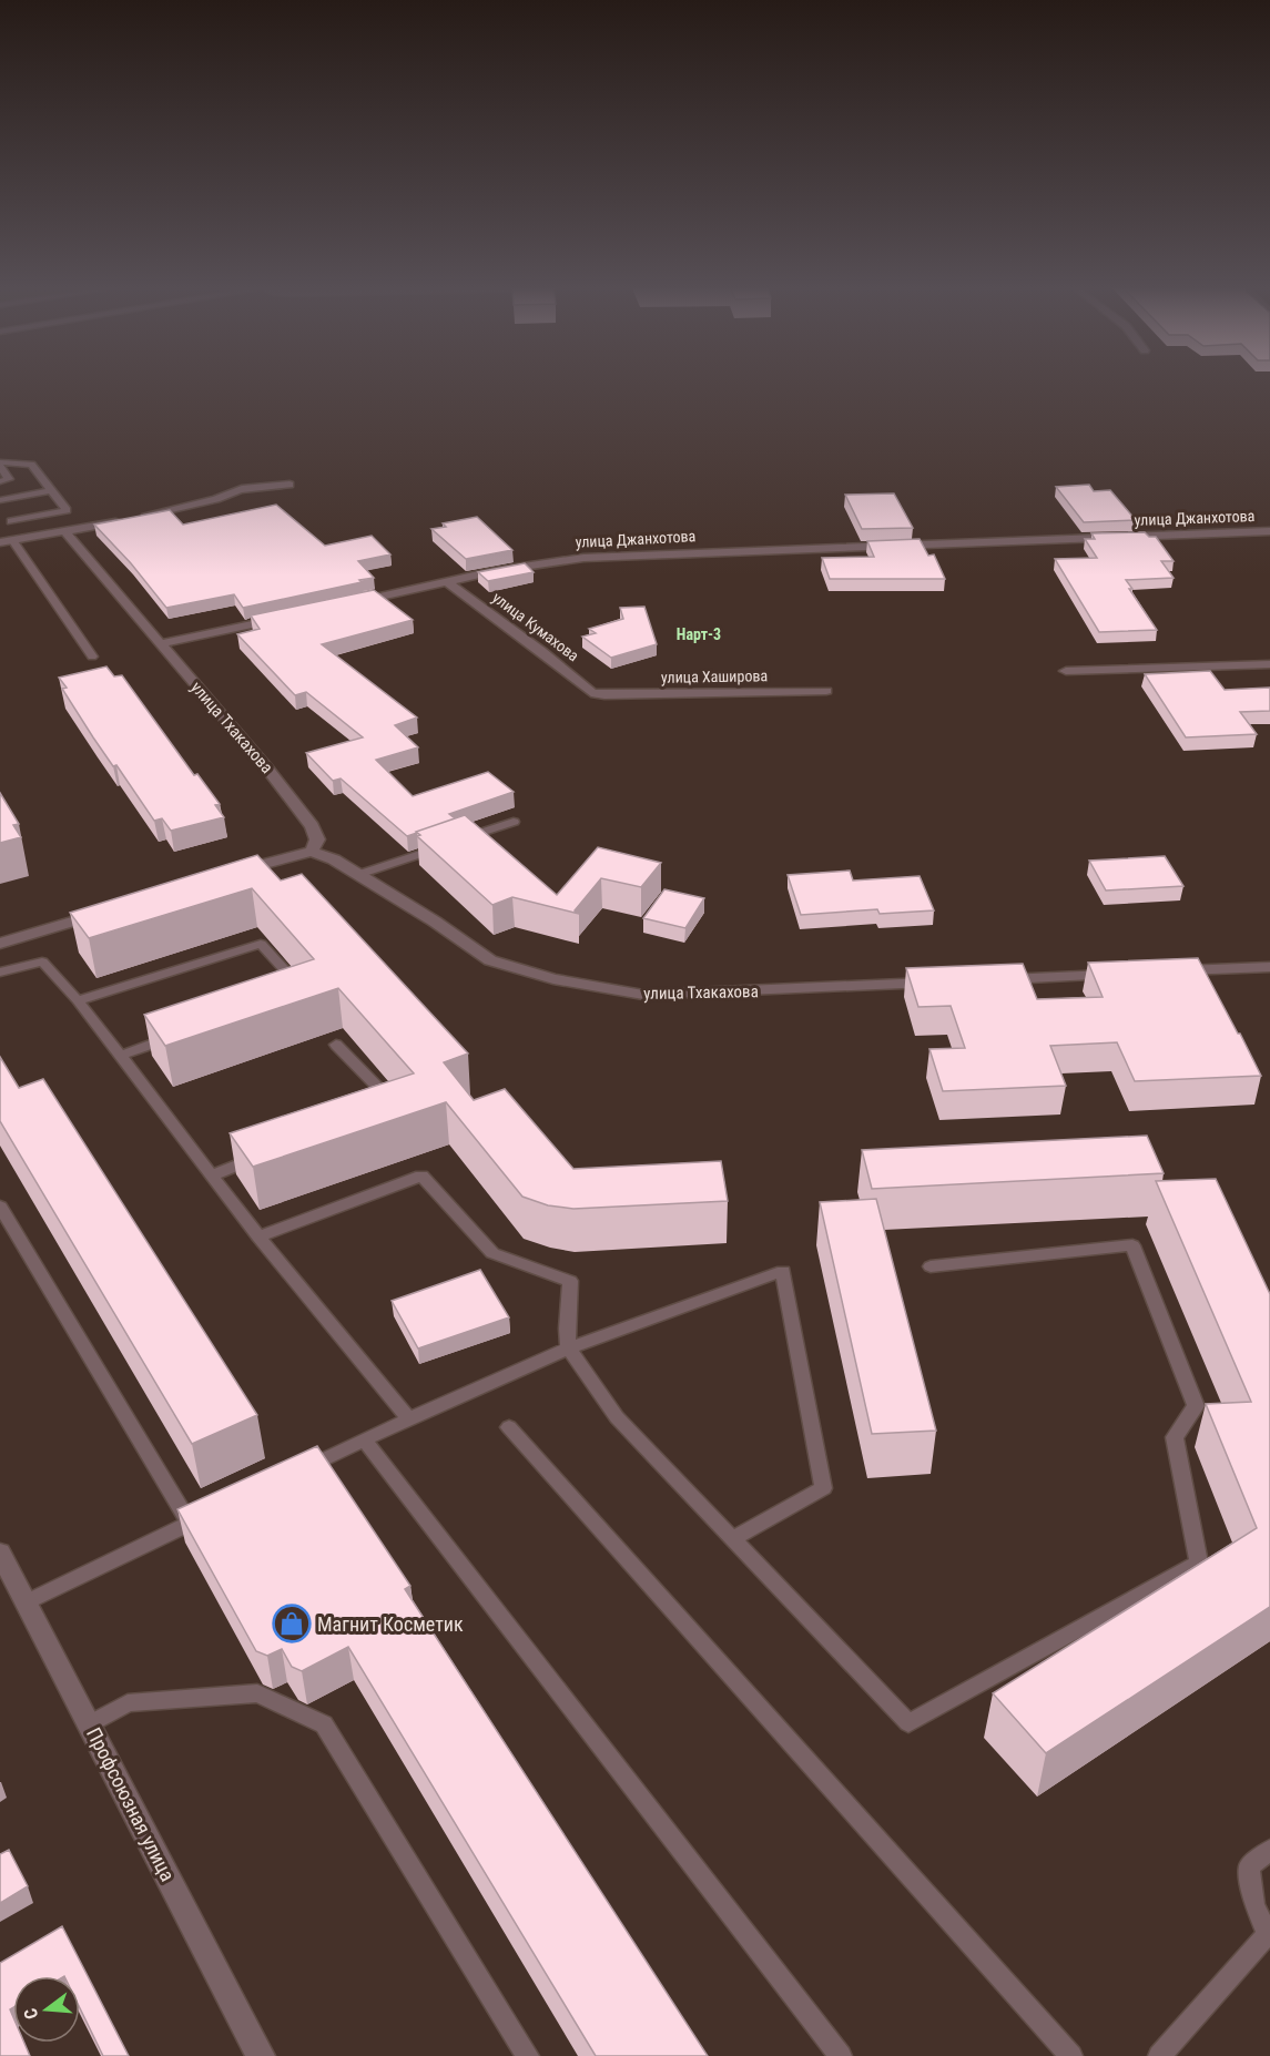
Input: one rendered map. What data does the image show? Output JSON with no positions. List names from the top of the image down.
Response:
{
  "streets": {
    "street": [
      "улица Джанхотова",
      "улица Кумахова",
      "улица Хаширова",
      "улица Тхакахова",
      "Профсоюзная улица"
    ]
  },
  "crossings": [
    ["улица Джанхотова", "улица Кумахова"],
    ["улица Кумахова", "улица Хаширова"]
  ],
  "districts": ["Нарт-3"],
  "places": {
    "shop": ["Магнит Косметик"]
  },
  "north": "left"
}
